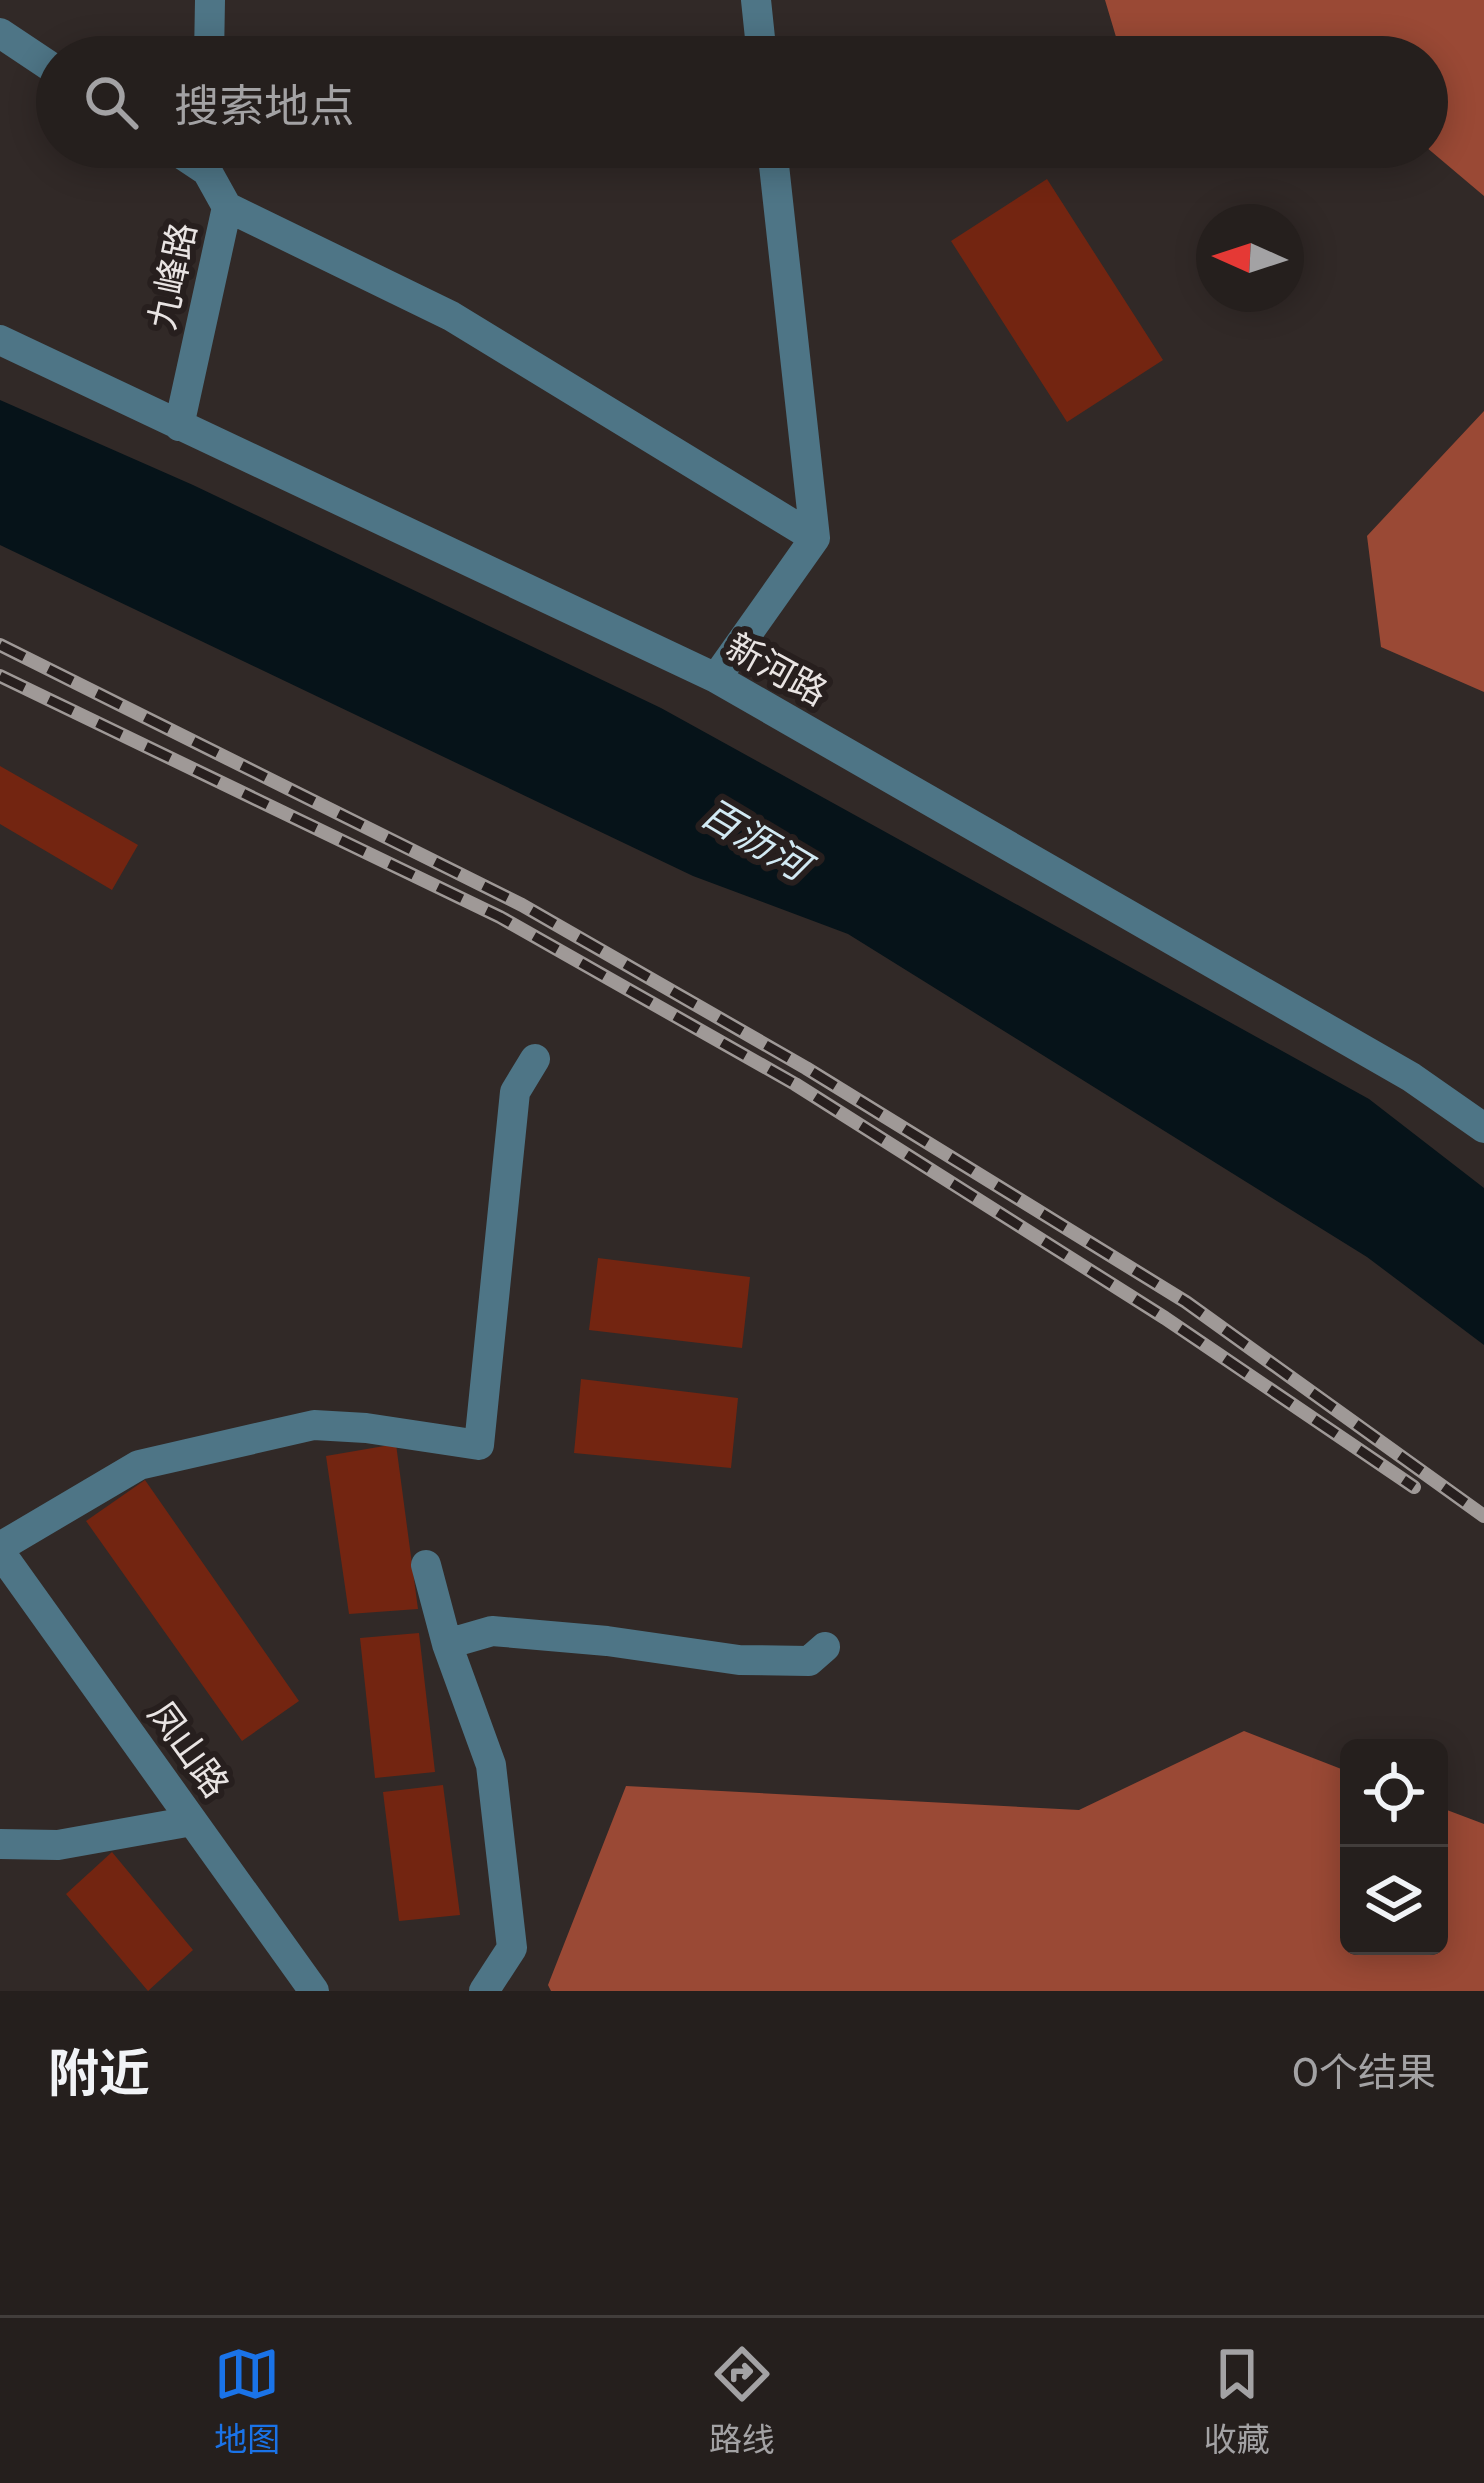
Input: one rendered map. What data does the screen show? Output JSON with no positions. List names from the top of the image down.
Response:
{
  "streets": {
    "street": ["九峰路", "新河路", "凤山路"]
  },
  "crossings": [
    ["九峰路", "新河路"]
  ],
  "water": ["百沥河"],
  "north": "left",
  "page": {
    "search": "搜索地点",
    "heading": ["附近", "0个结果"],
    "nav": ["地图", "路线", "收藏"]
  }
}
